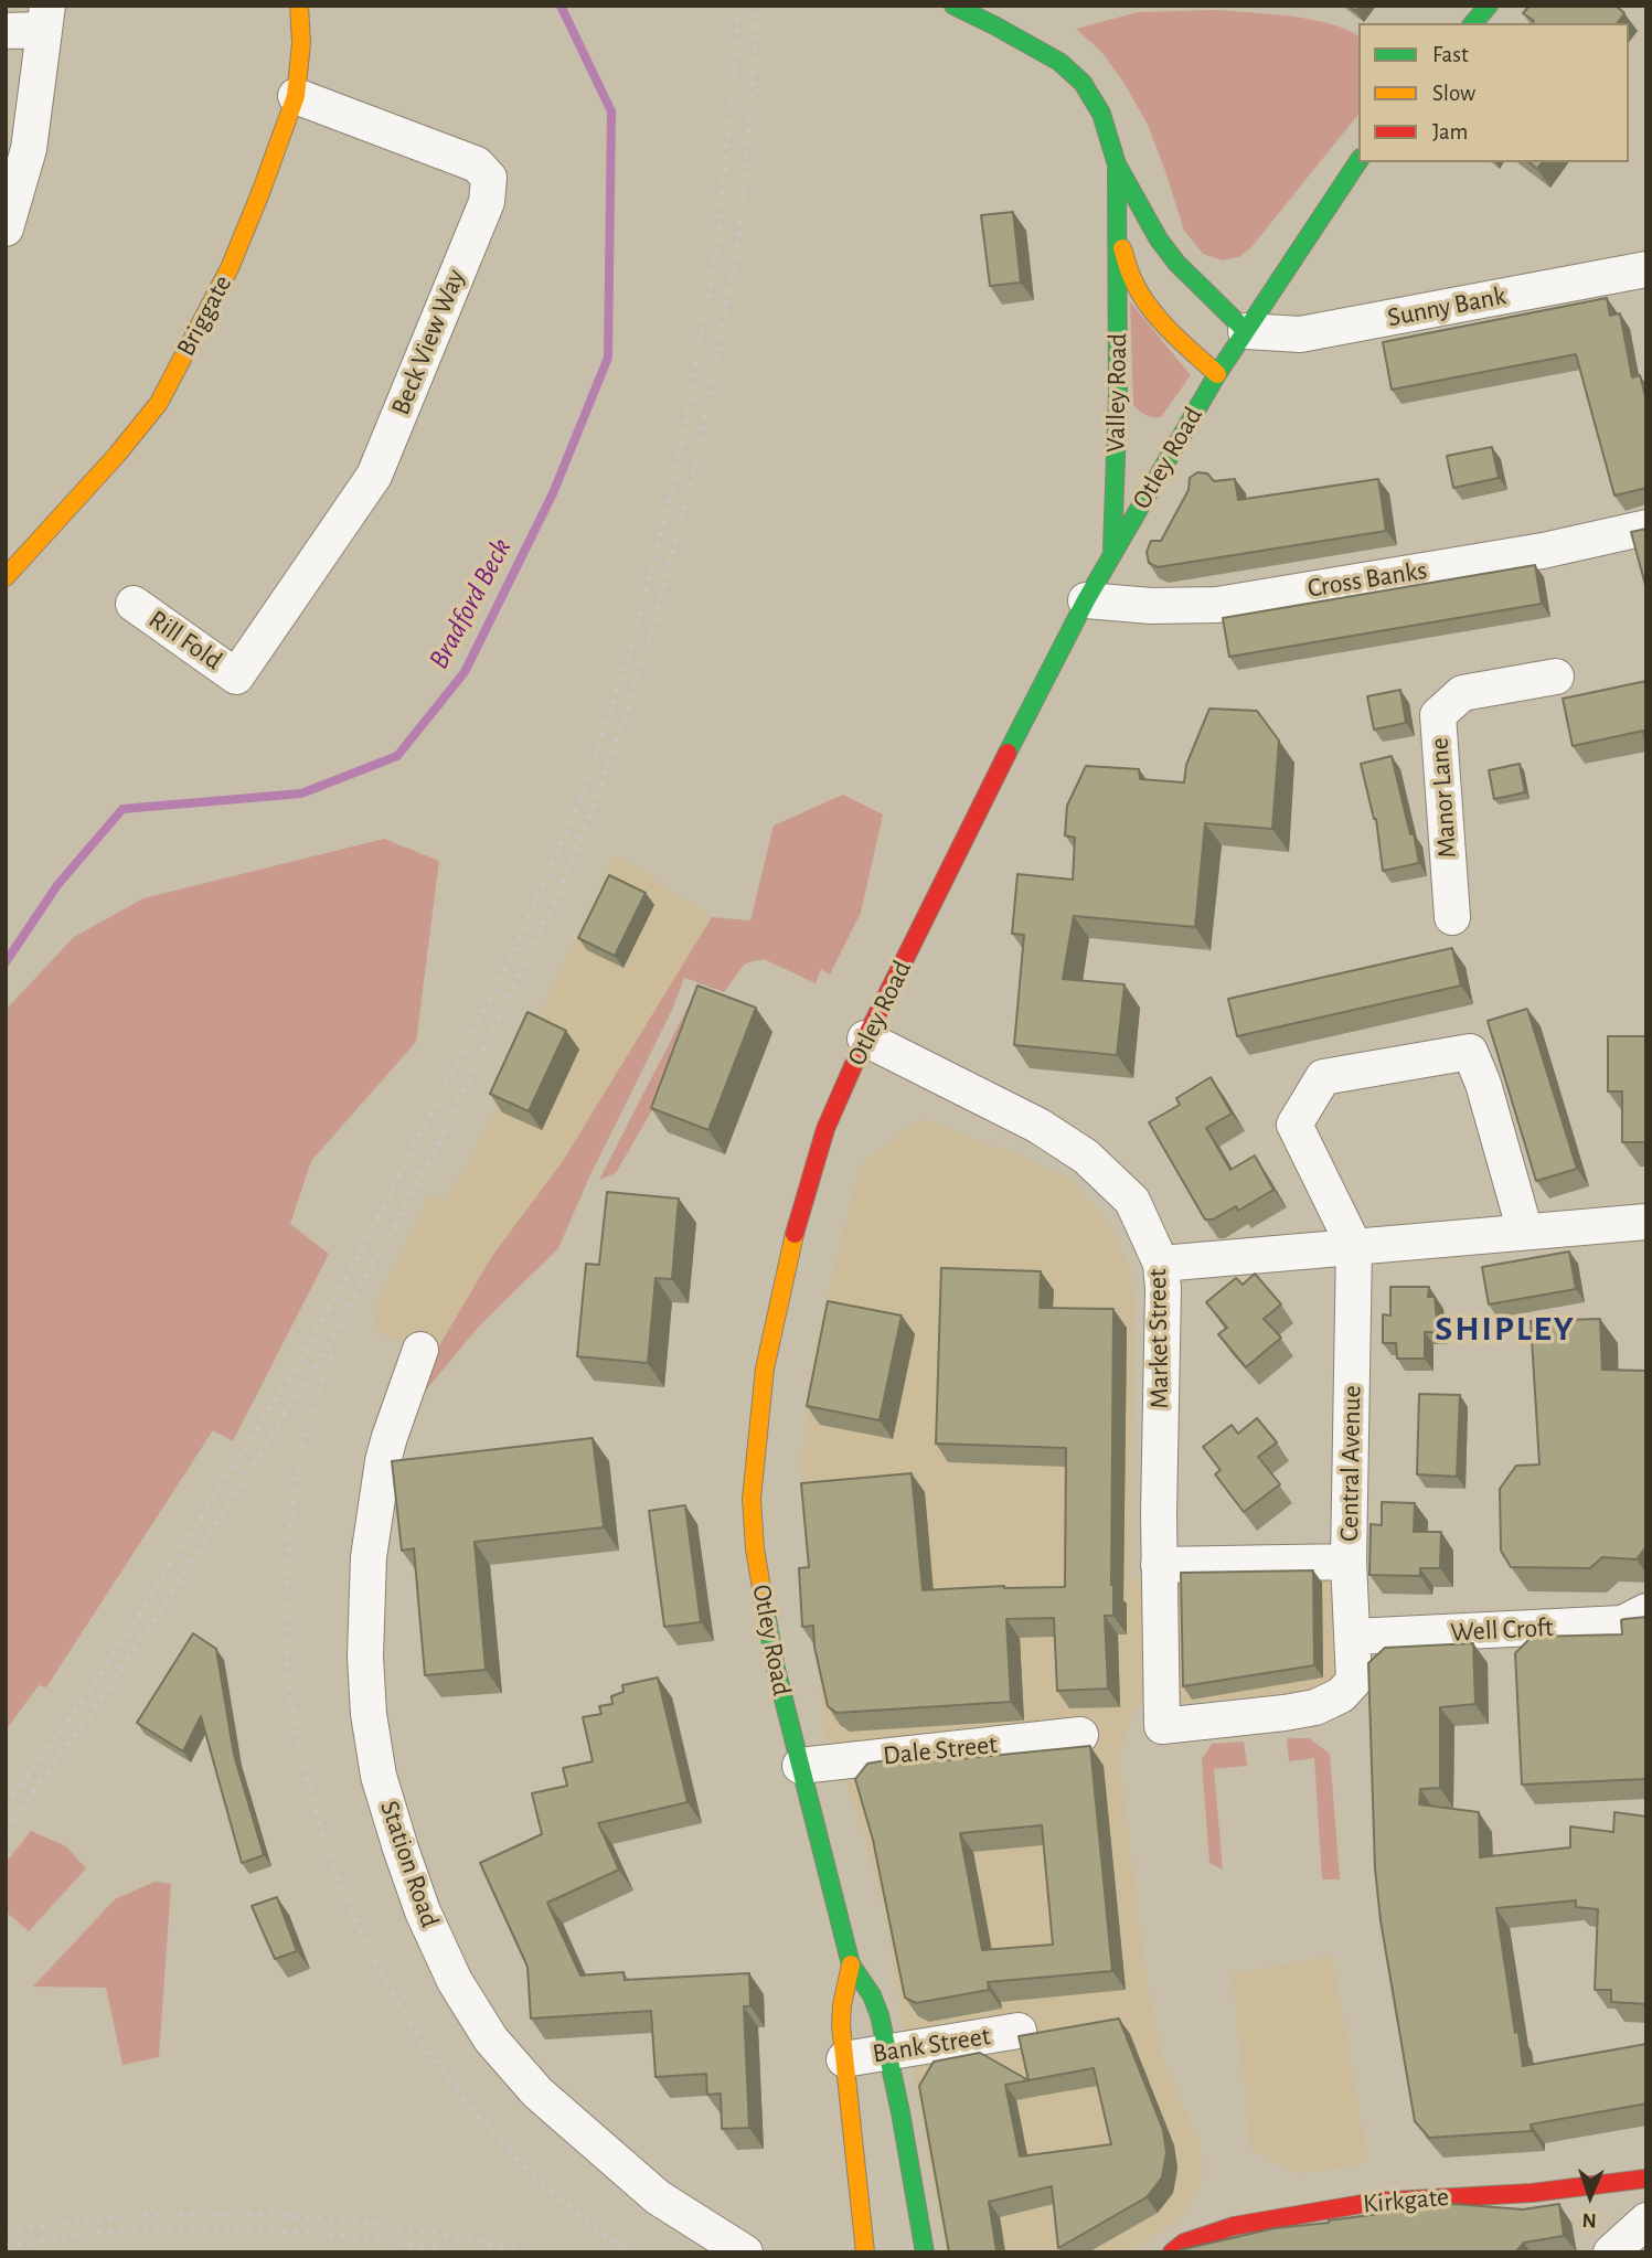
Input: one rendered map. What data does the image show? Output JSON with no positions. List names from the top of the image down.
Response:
{
  "streets": {
    "main road": [
      "Briggate",
      "Valley Road",
      "Otley Road",
      "Kirkgate"
    ],
    "street": [
      "Sunny Bank",
      "Beck View Way",
      "Cross Banks",
      "Rill Fold",
      "Manor Lane",
      "Market Street",
      "Central Avenue",
      "Well Croft",
      "Dale Street",
      "Station Road",
      "Bank Street"
    ]
  },
  "crossings": [
    ["Sunny Bank", "Valley Road"],
    ["Sunny Bank", "Otley Road"],
    ["Briggate", "Beck View Way"],
    ["Beck View Way", "Rill Fold"],
    ["Valley Road", "Otley Road"],
    ["Otley Road", "Cross Banks"],
    ["Otley Road", "Market Street"],
    ["Otley Road", "Dale Street"],
    ["Otley Road", "Bank Street"],
    ["Market Street", "Central Avenue"],
    ["Central Avenue", "Well Croft"]
  ],
  "districts": ["SHIPLEY"],
  "water": ["Bradford Beck"],
  "legend": ["Fast", "Slow", "Jam"],
  "north": "bottom"
}
